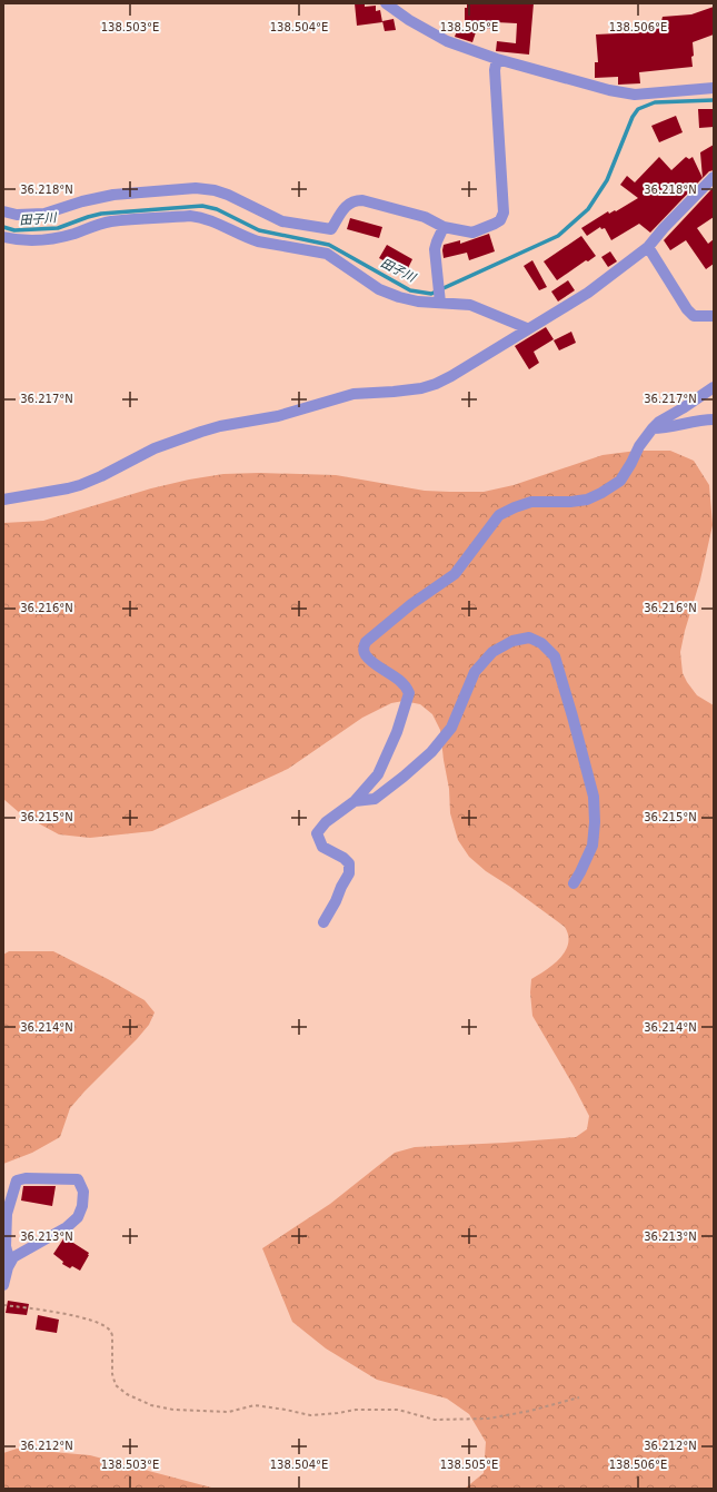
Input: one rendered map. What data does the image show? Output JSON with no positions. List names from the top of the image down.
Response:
{
  "water": ["田子川"],
  "coordinates": [
    "138.503°E",
    "138.504°E",
    "138.505°E",
    "138.506°E",
    "36.218°N",
    "36.217°N",
    "36.216°N",
    "36.215°N",
    "36.214°N",
    "36.213°N",
    "36.212°N"
  ]
}
